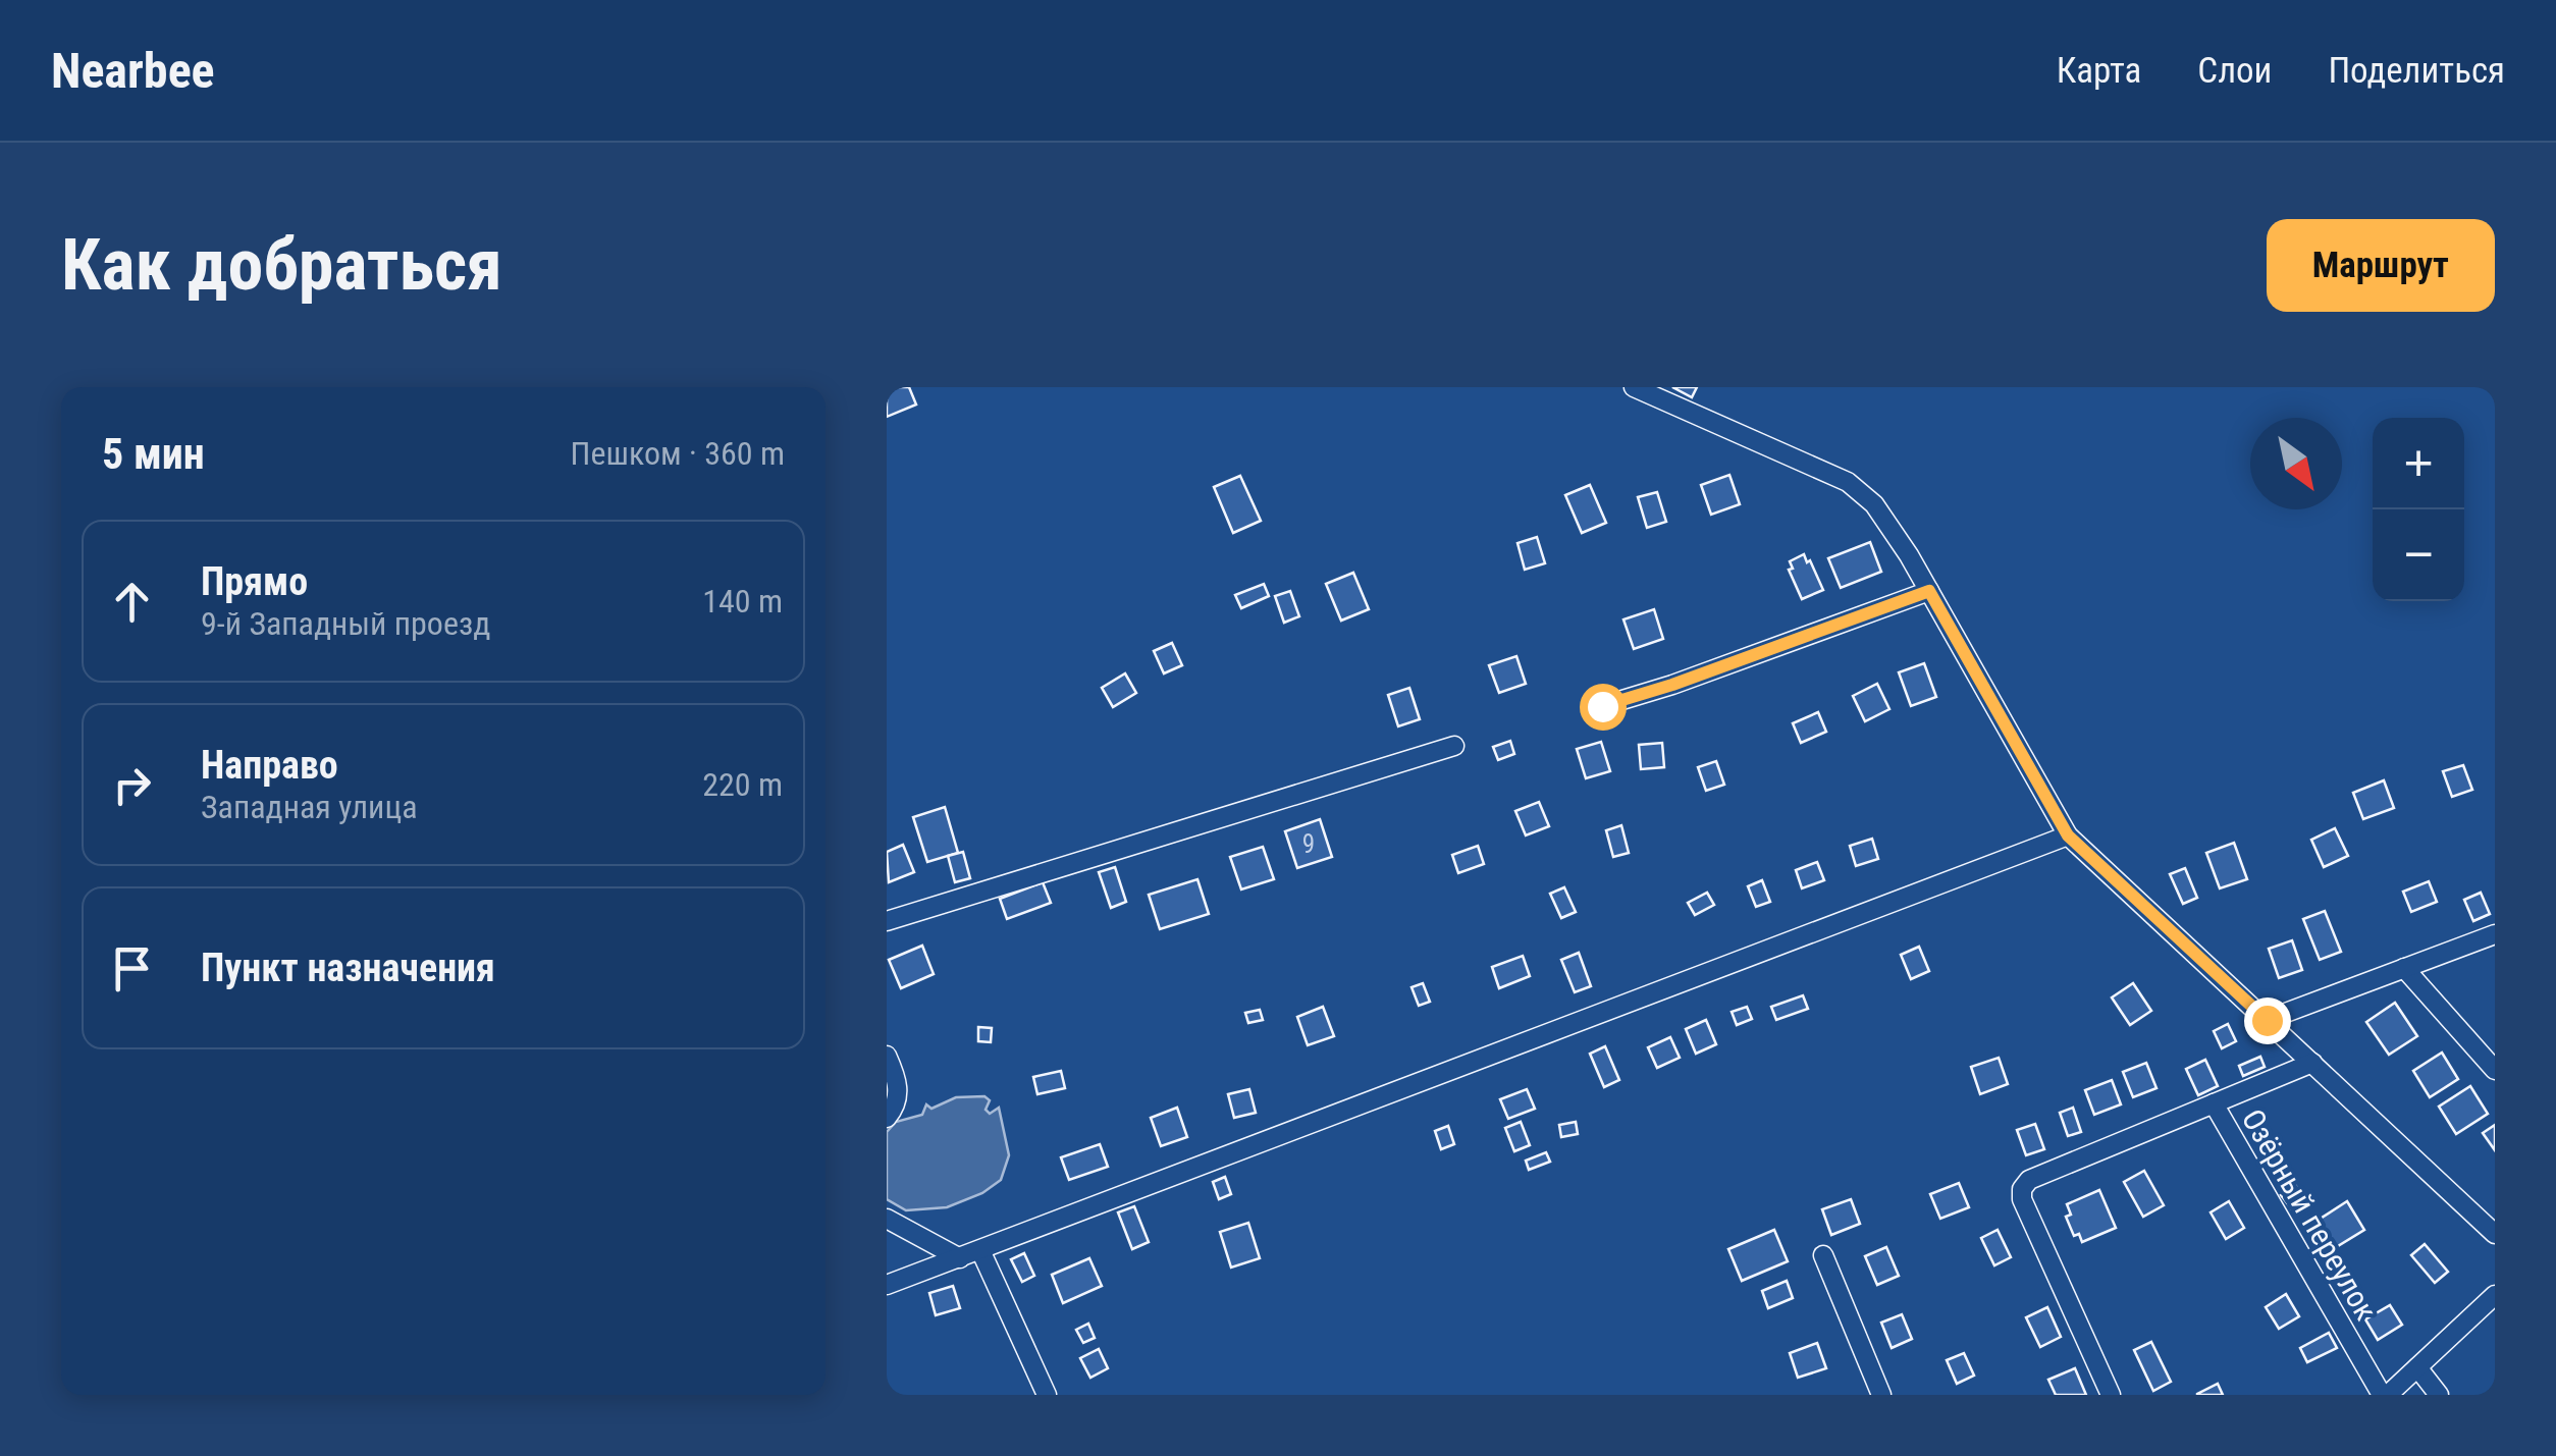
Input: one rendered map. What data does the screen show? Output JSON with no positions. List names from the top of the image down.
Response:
{
  "streets": {
    "street": ["Озёрный переулок"]
  },
  "house_numbers": ["9"],
  "north": "bottom right",
  "page": {
    "header": "Nearbee",
    "nav": ["Карта", "Слои", "Поделиться"],
    "buttons": "Маршрут",
    "title": "Как добраться",
    "heading": ["5 мин", "Пешком · 360 m"],
    "map_buttons": ["+", "−"],
    "list": [
      ["Прямо", "9-й Западный проезд", "140 m"],
      ["Направо", "Западная улица", "220 m"],
      "Пункт назначения"
    ]
  }
}
